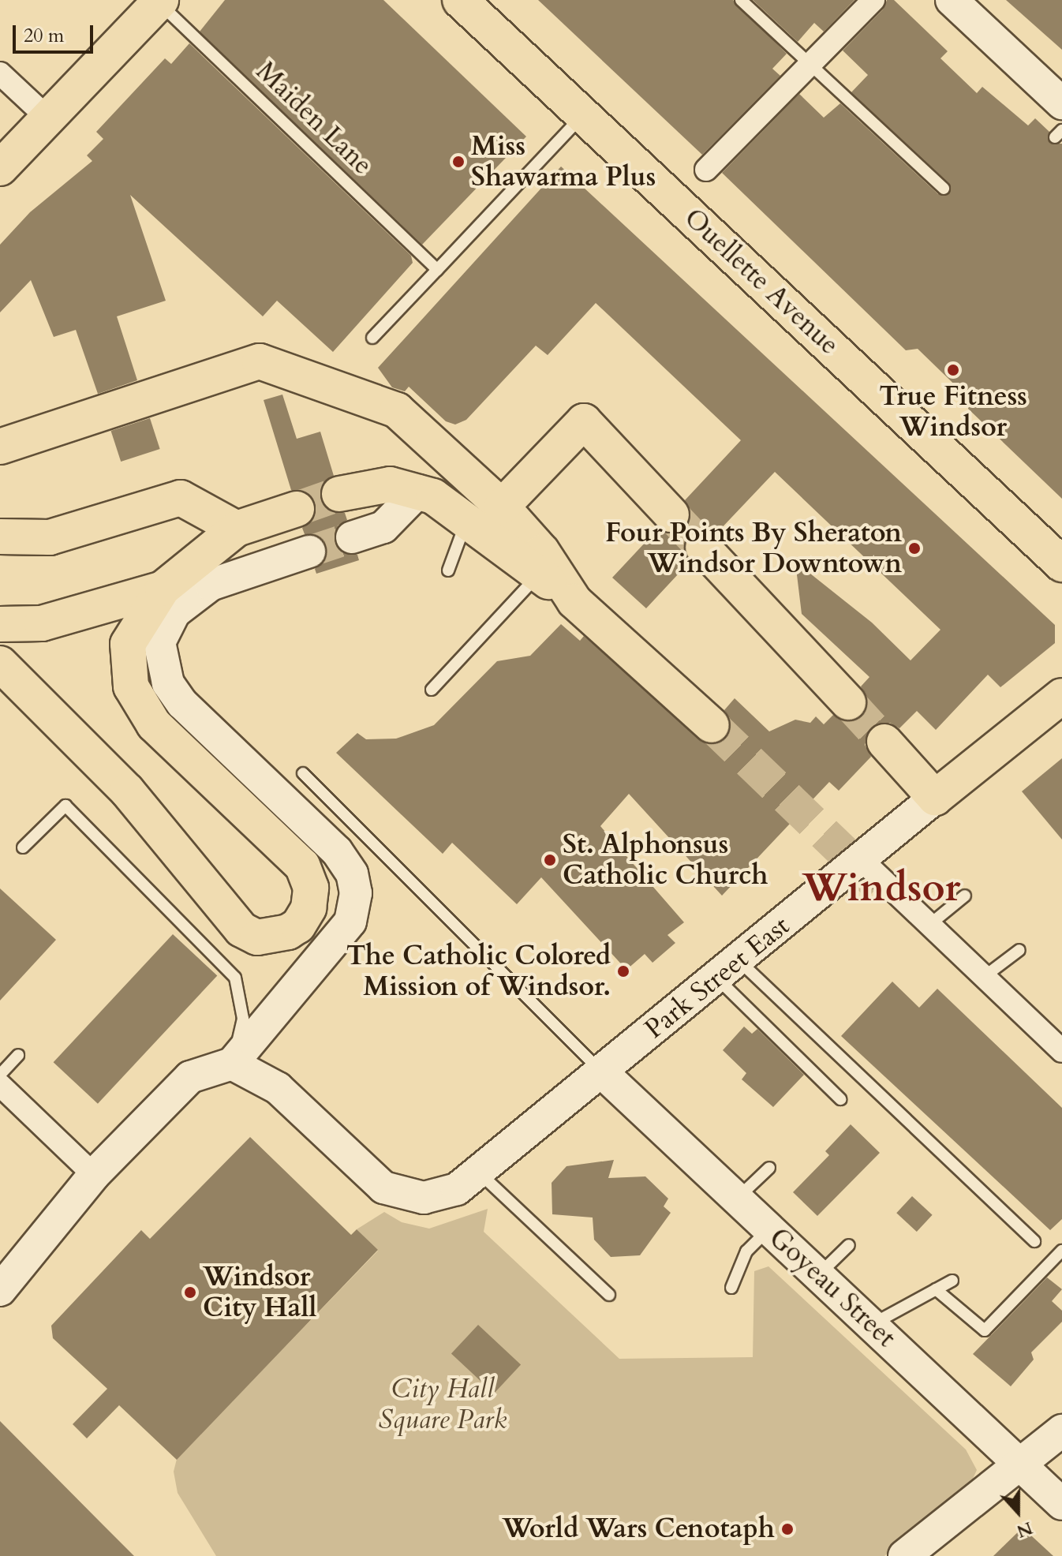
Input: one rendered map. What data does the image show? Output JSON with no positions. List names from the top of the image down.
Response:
{
  "streets": {
    "main road": ["Ouellette Avenue", "Park Street East"],
    "street": ["Goyeau Street"],
    "lane": ["Maiden Lane"]
  },
  "crossings": [
    ["Park Street East", "Goyeau Street"]
  ],
  "districts": ["Windsor"],
  "parks": ["City Hall Square Park"],
  "places": [
    "Miss Shawarma Plus",
    "True Fitness Windsor",
    "Four Points By Sheraton Windsor Downtown",
    "St. Alphonsus Catholic Church",
    "The Catholic Colored Mission of Windsor.",
    "Windsor City Hall",
    "World Wars Cenotaph"
  ],
  "scale_bar": "20 m",
  "north": "bottom"
}
